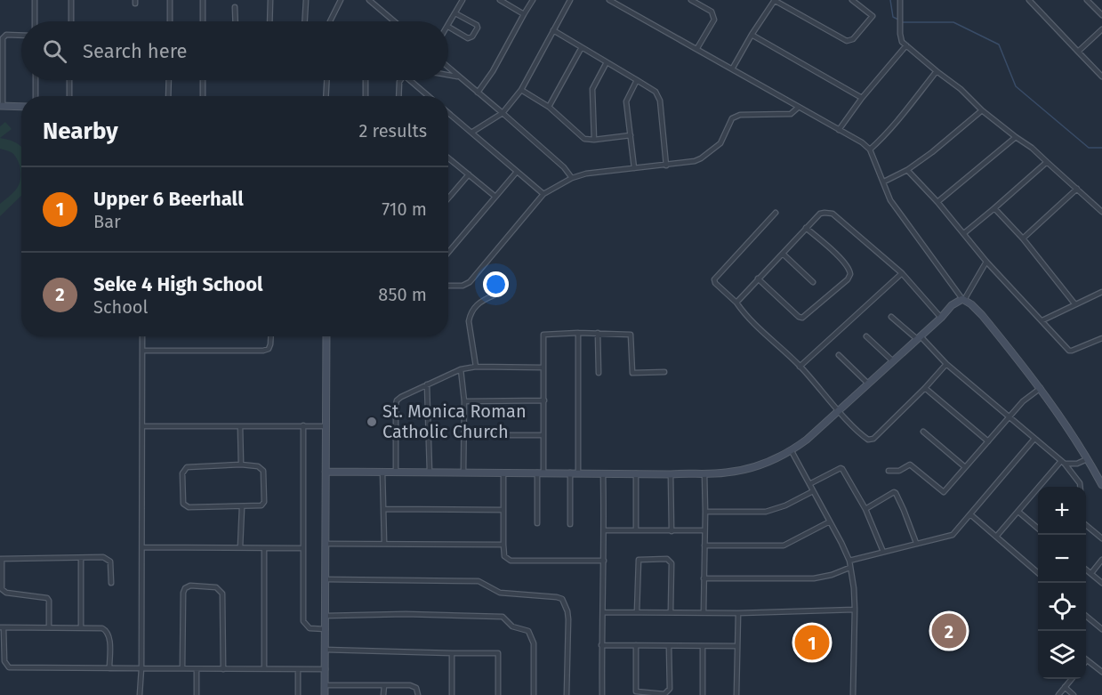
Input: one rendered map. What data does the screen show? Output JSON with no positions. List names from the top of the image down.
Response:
{
  "places": ["St. Monica Roman Catholic Church"],
  "page": {
    "search": "Search here",
    "heading": ["Nearby", "2 results"],
    "list": [
      {
        "mark": "1",
        "name": "Upper 6 Beerhall",
        "note": "Bar",
        "value": "710 m"
      },
      {
        "mark": "2",
        "name": "Seke 4 High School",
        "note": "School",
        "value": "850 m"
      }
    ],
    "map_buttons": ["+", "−"],
    "pins": ["2", "1"]
  }
}
